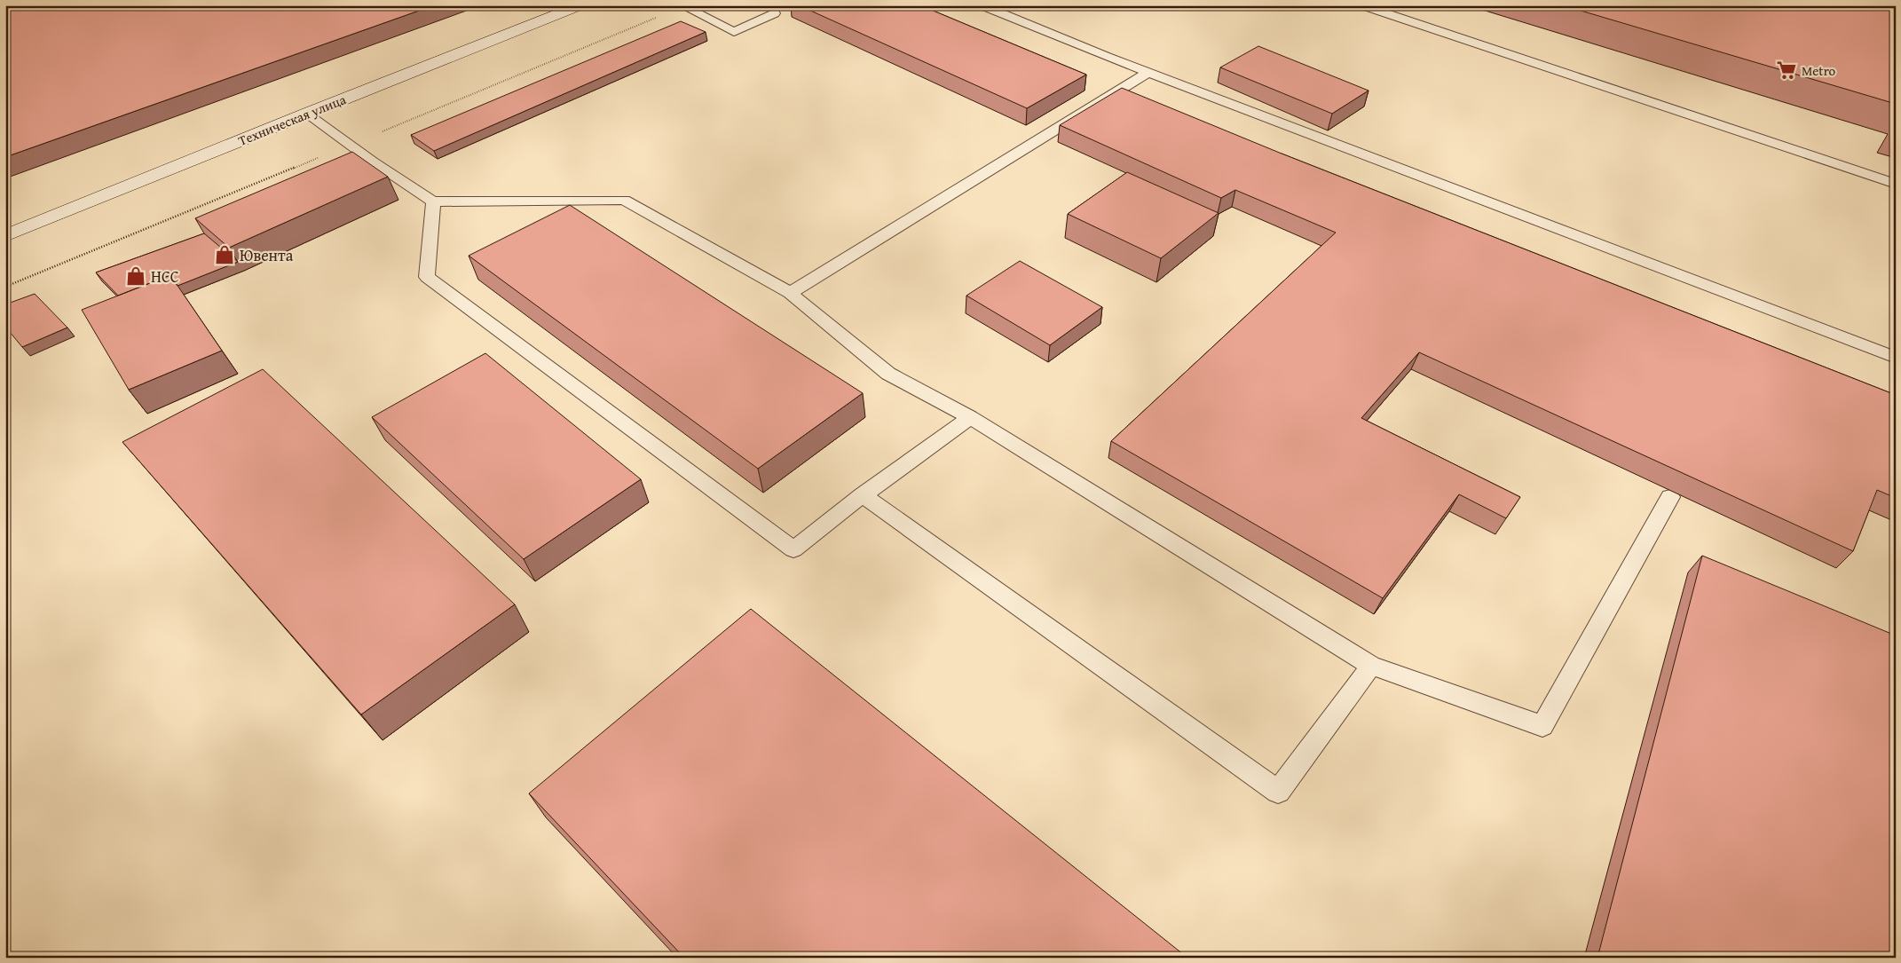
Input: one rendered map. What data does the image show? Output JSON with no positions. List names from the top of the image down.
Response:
{
  "streets": {
    "main road": ["Техническая улица"]
  },
  "places": {
    "supermarket": ["Metro"],
    "shop": ["Ювента", "НСС"]
  }
}
